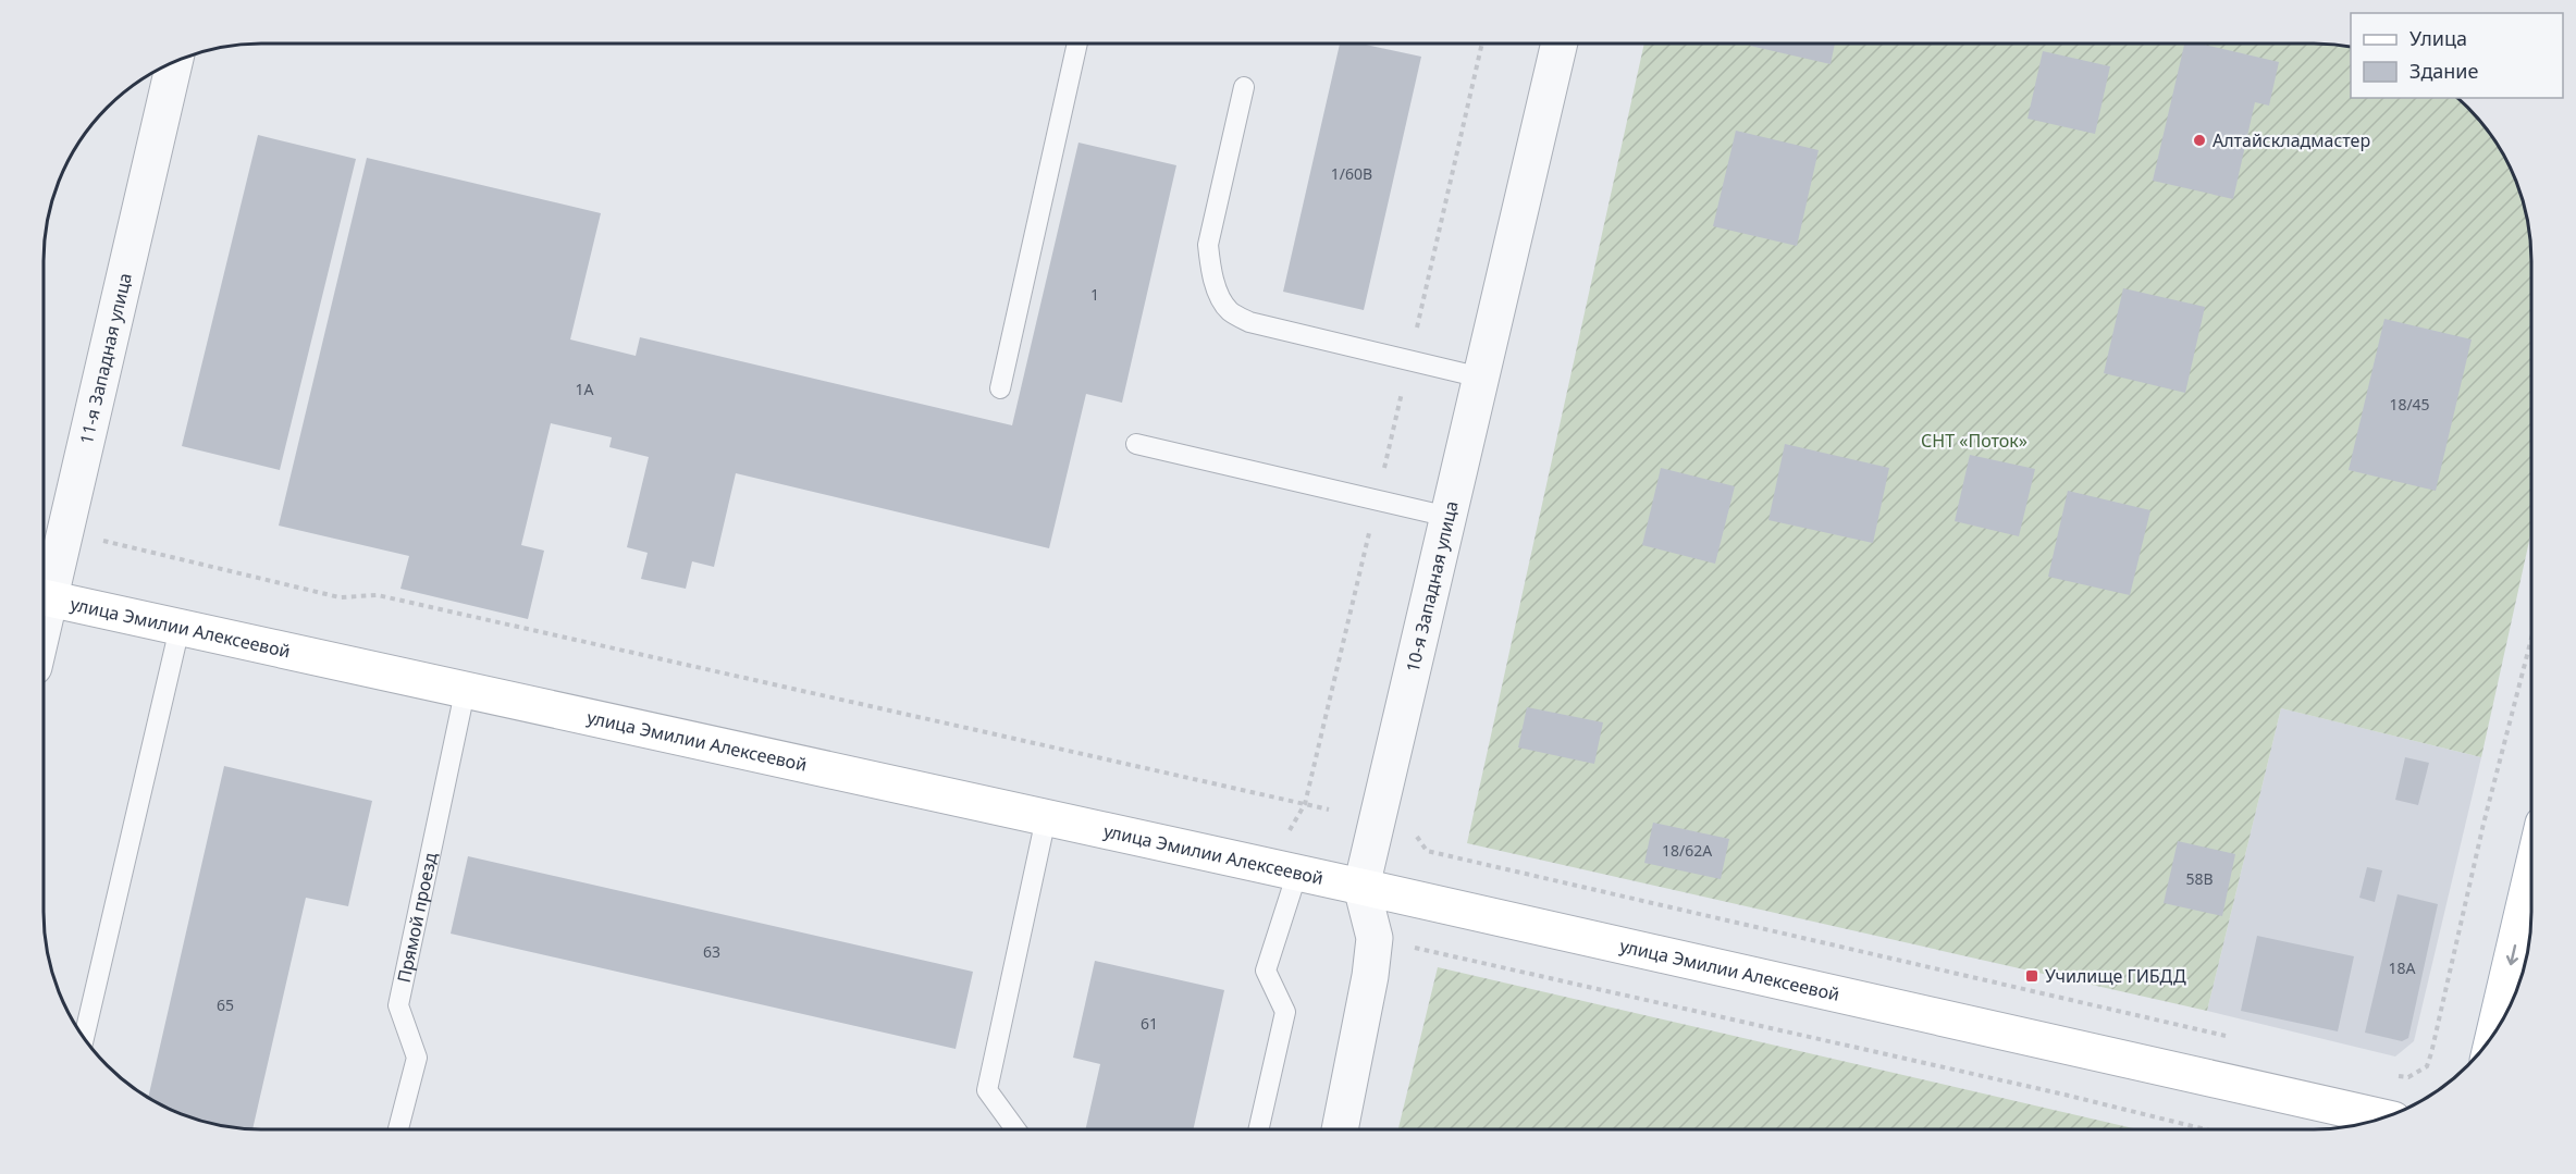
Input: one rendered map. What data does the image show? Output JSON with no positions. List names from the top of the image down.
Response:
{
  "streets": {
    "street": ["11-я Западная улица", "10-я Западная улица", "улица Эмилии Алексеевой"],
    "lane": ["Прямой проезд"]
  },
  "crossings": [
    ["10-я Западная улица", "улица Эмилии Алексеевой"],
    ["улица Эмилии Алексеевой", "Прямой проезд"]
  ],
  "parks": ["СНТ «Поток»"],
  "places": {
    "other": ["Алтайскладмастер"],
    "transit": ["Училище ГИБДД"]
  },
  "house_numbers": [
    "1/60В",
    "1",
    "1А",
    "18/45",
    "18/62А",
    "58В",
    "63",
    "18А",
    "65",
    "61"
  ],
  "legend": ["Улица", "Здание"]
}
